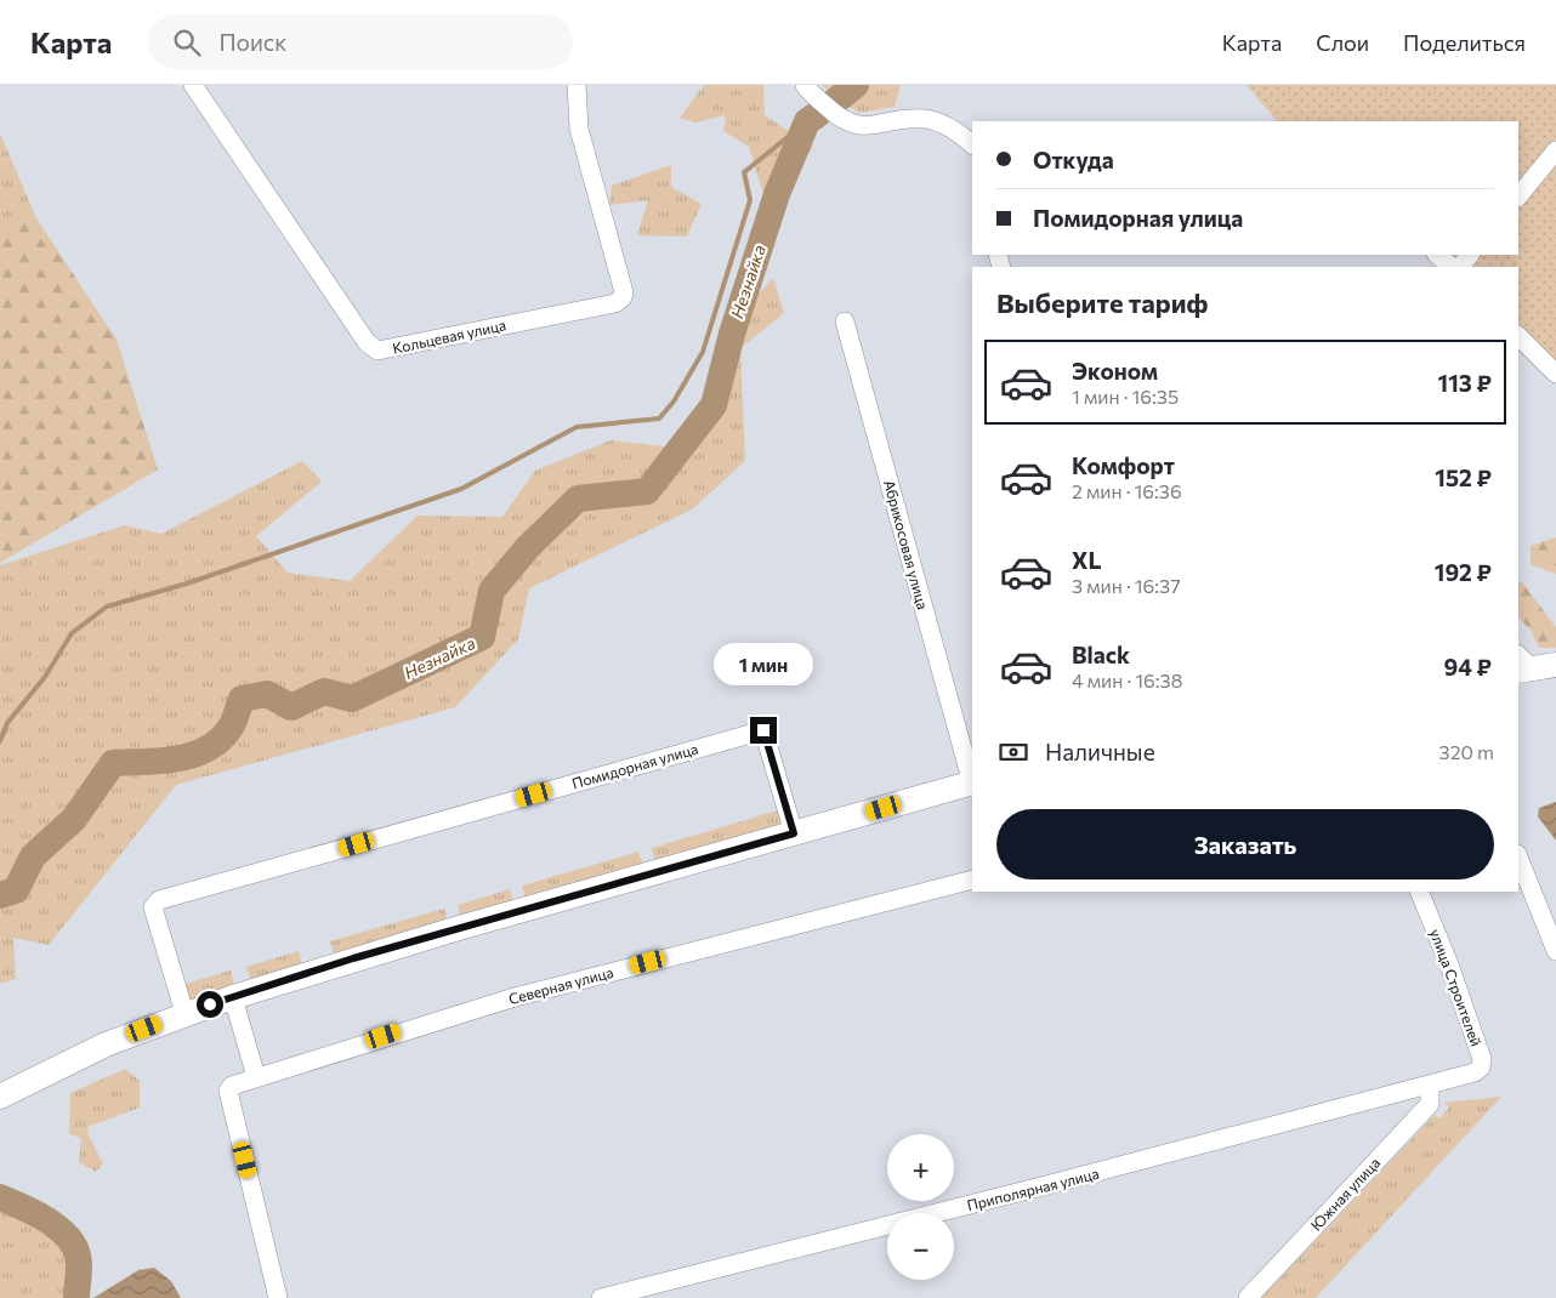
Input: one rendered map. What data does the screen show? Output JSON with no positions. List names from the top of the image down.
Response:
{
  "streets": {
    "street": [
      "Кольцевая улица",
      "Абрикосовая улица",
      "Помидорная улица",
      "Северная улица",
      "улица Строителей",
      "Приполярная улица",
      "Южная улица"
    ]
  },
  "crossings": [
    ["улица Строителей", "Приполярная улица"],
    ["улица Строителей", "Южная улица"],
    ["Приполярная улица", "Южная улица"]
  ],
  "water": ["Незнайка"],
  "page": {
    "header": "Карта",
    "search": "Поиск",
    "nav": ["Карта", "Слои", "Поделиться"],
    "banner": ["Откуда", "Помидорная улица"],
    "heading": "Выберите тариф",
    "list": [
      {
        "name": "Эконом",
        "note": "1 мин · 16:35",
        "value": "113 ₽"
      },
      {
        "name": "Комфорт",
        "note": "2 мин · 16:36",
        "value": "152 ₽"
      },
      {
        "name": "XL",
        "note": "3 мин · 16:37",
        "value": "192 ₽"
      },
      {
        "name": "Black",
        "note": "4 мин · 16:38",
        "value": "94 ₽"
      }
    ],
    "bubble": "1 мин",
    "pay": ["Наличные", "320 m"],
    "buttons": "Заказать",
    "map_buttons": ["+", "−"]
  }
}
